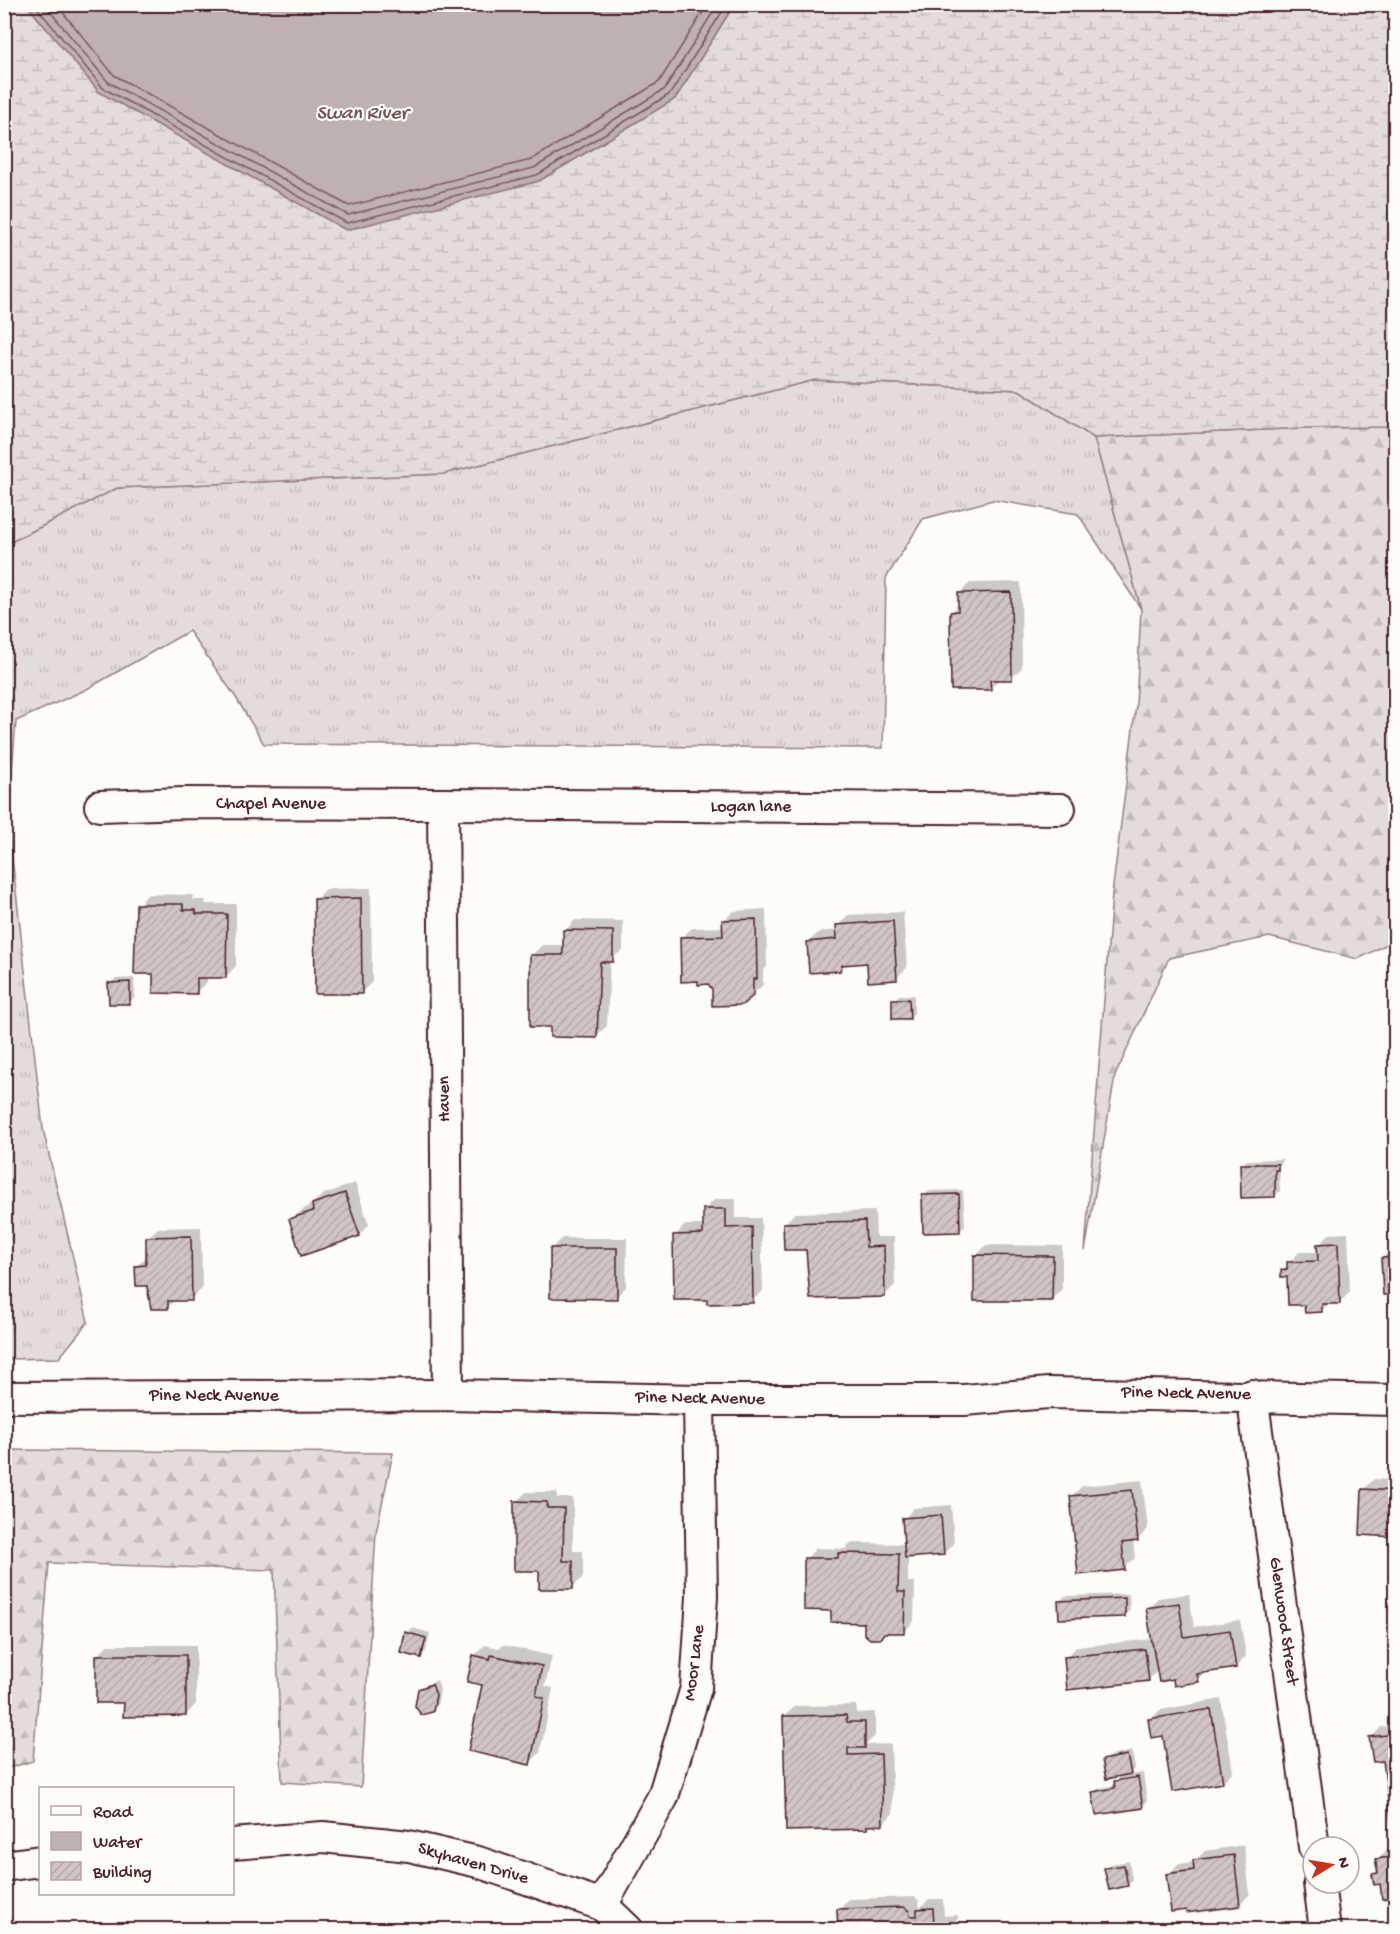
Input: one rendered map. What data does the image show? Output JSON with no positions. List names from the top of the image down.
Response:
{
  "streets": {
    "street": [
      "Chapel Avenue",
      "Logan lane",
      "Haven",
      "Pine Neck Avenue",
      "Glenwood Street",
      "Moor Lane",
      "Skyhaven Drive"
    ]
  },
  "crossings": [
    ["Chapel Avenue", "Logan lane"],
    ["Chapel Avenue", "Haven"],
    ["Logan lane", "Haven"],
    ["Haven", "Pine Neck Avenue"],
    ["Pine Neck Avenue", "Glenwood Street"],
    ["Pine Neck Avenue", "Moor Lane"],
    ["Moor Lane", "Skyhaven Drive"]
  ],
  "water": ["Swan River"],
  "legend": ["Road", "Water", "Building"],
  "north": "right"
}
